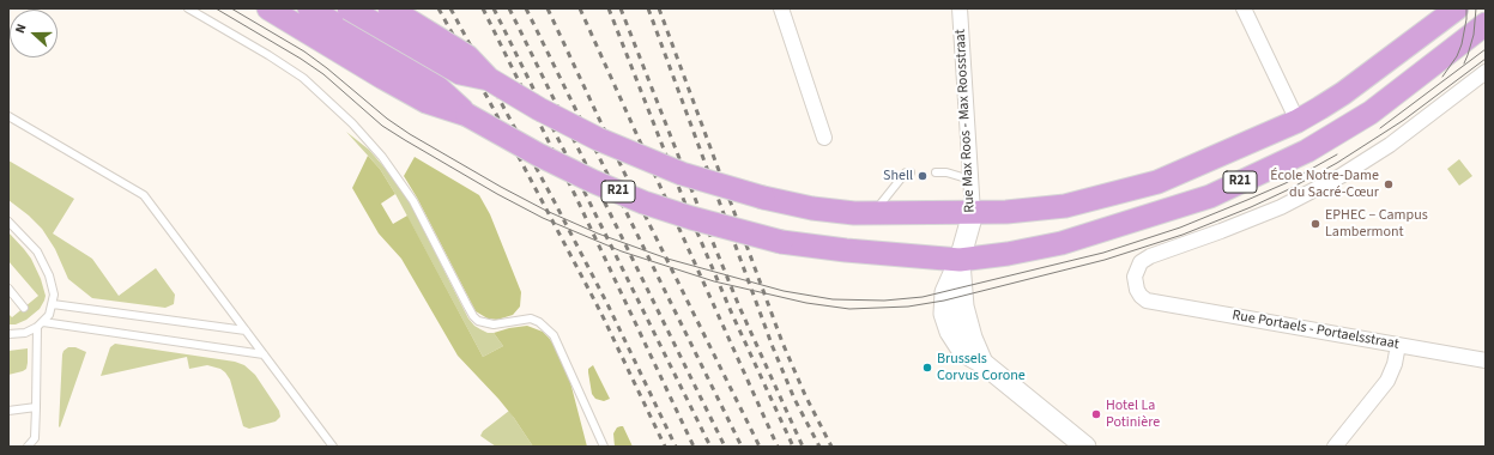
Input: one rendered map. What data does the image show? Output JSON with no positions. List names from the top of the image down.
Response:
{
  "streets": {
    "main road": ["R21"],
    "street": ["Rue Max Roos - Max Roosstraat", "Rue Portaels - Portaelsstraat"]
  },
  "crossings": [
    ["Rue Max Roos - Max Roosstraat", "R21"]
  ],
  "places": [
    "Shell",
    "École Notre-Dame du Sacré-Cœur",
    "EPHEC – Campus Lambermont",
    "Brussels Corvus Corone",
    "Hotel La Potinière"
  ],
  "north": "left"
}
